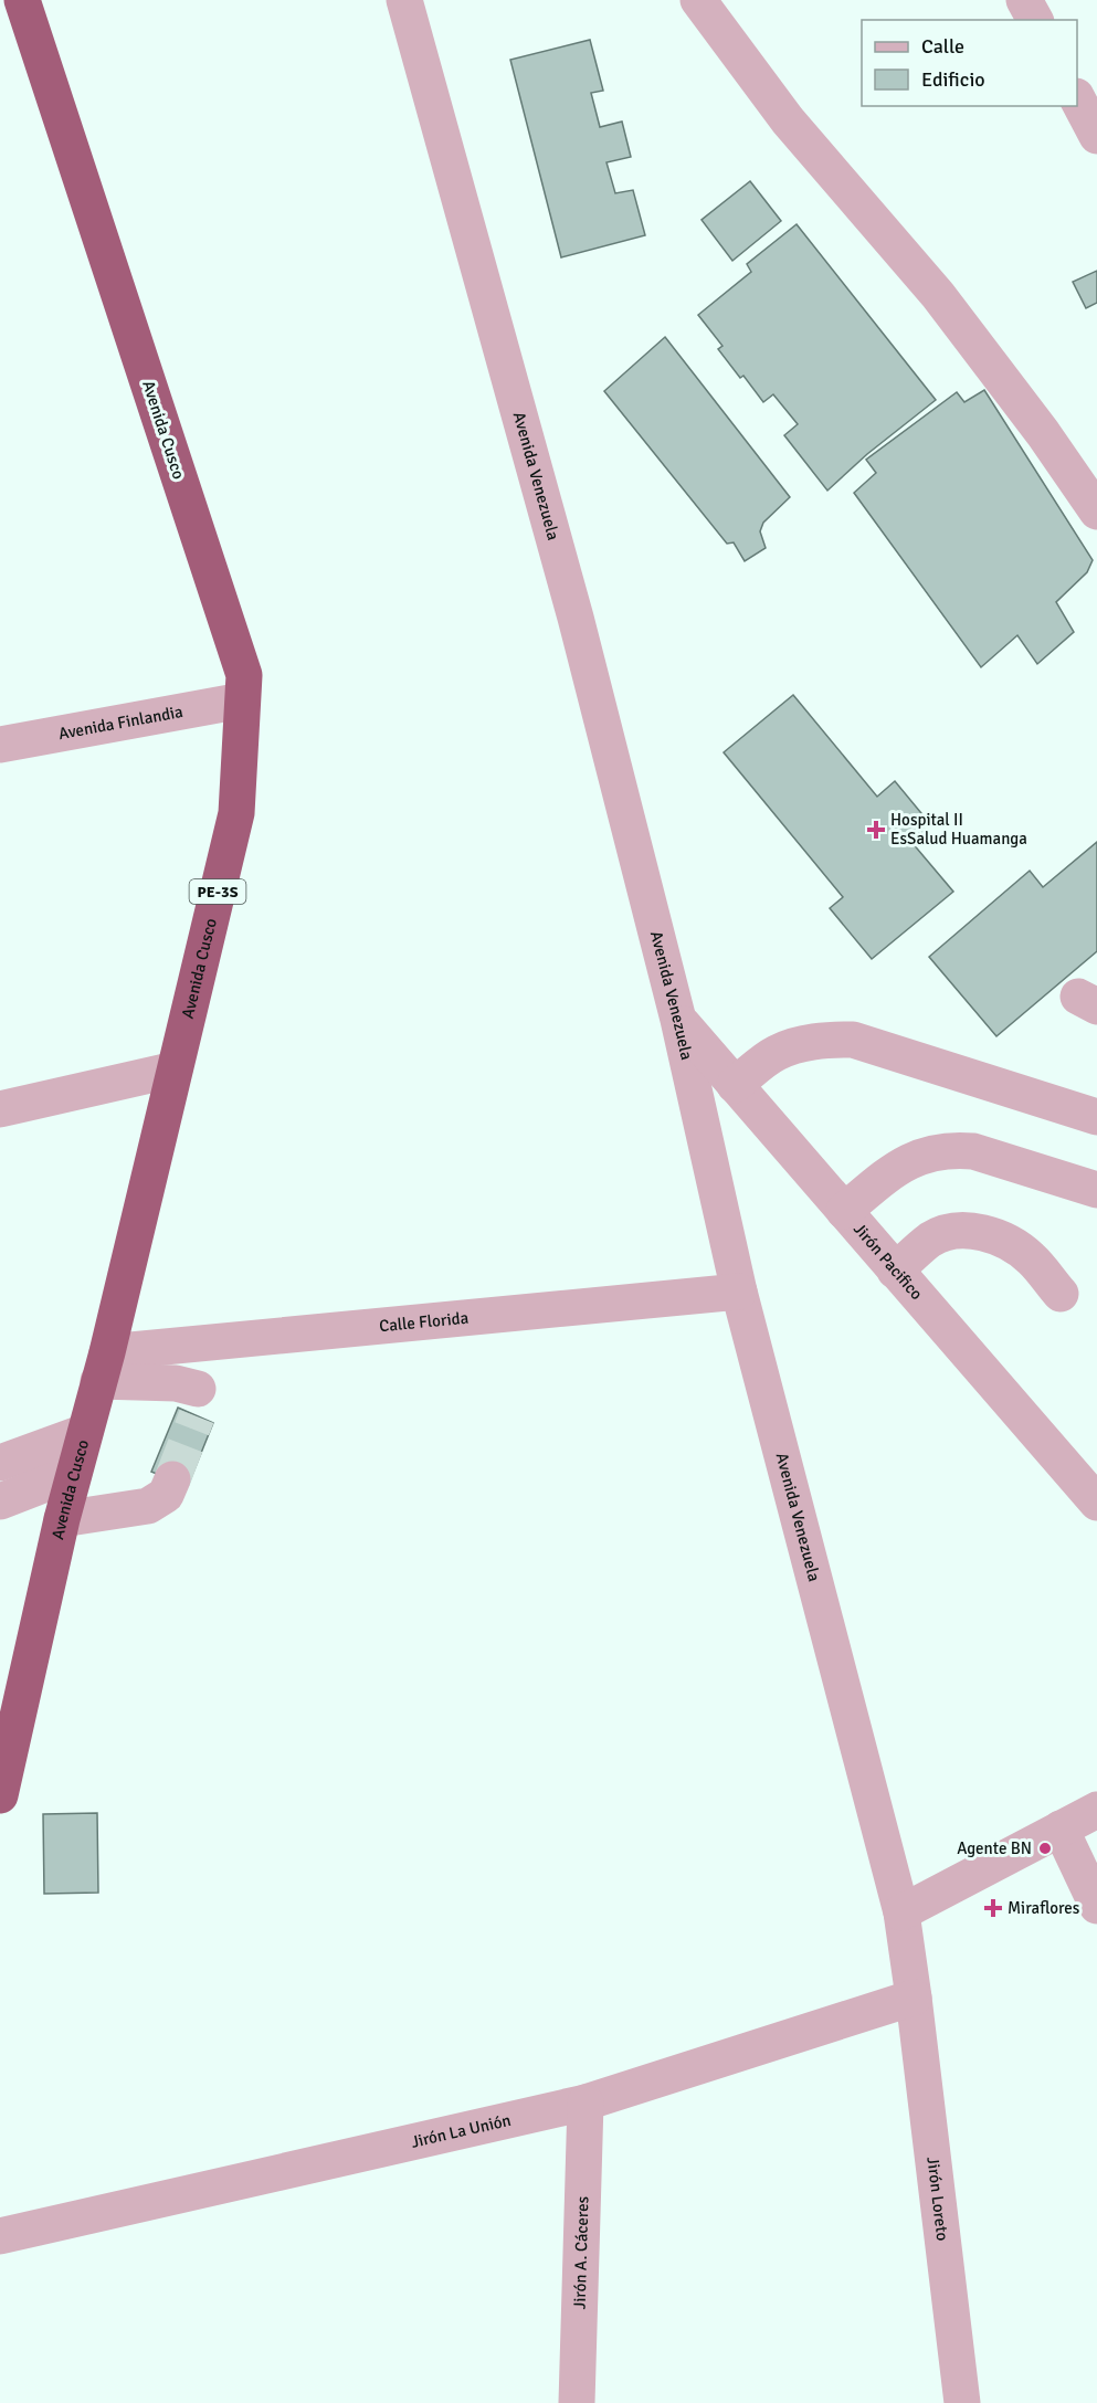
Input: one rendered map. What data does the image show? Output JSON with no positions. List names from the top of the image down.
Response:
{
  "streets": {
    "highway": ["Avenida Cusco", "PE-3S"],
    "street": [
      "Avenida Venezuela",
      "Avenida Finlandia",
      "Jirón Pacifico",
      "Calle Florida",
      "Jirón La Unión",
      "Jirón Loreto",
      "Jirón A. Cáceres"
    ]
  },
  "crossings": [
    ["Avenida Cusco", "Avenida Finlandia"],
    ["Avenida Cusco", "Calle Florida"],
    ["Avenida Venezuela", "Jirón Pacifico"],
    ["Avenida Venezuela", "Calle Florida"],
    ["Avenida Venezuela", "Jirón La Unión"],
    ["Avenida Venezuela", "Jirón Loreto"],
    ["Jirón La Unión", "Jirón Loreto"],
    ["Jirón La Unión", "Jirón A. Cáceres"]
  ],
  "places": {
    "health": ["Hospital II EsSalud Huamanga", "Miraflores"],
    "other": ["Agente BN"]
  },
  "legend": ["Calle", "Edificio"]
}
